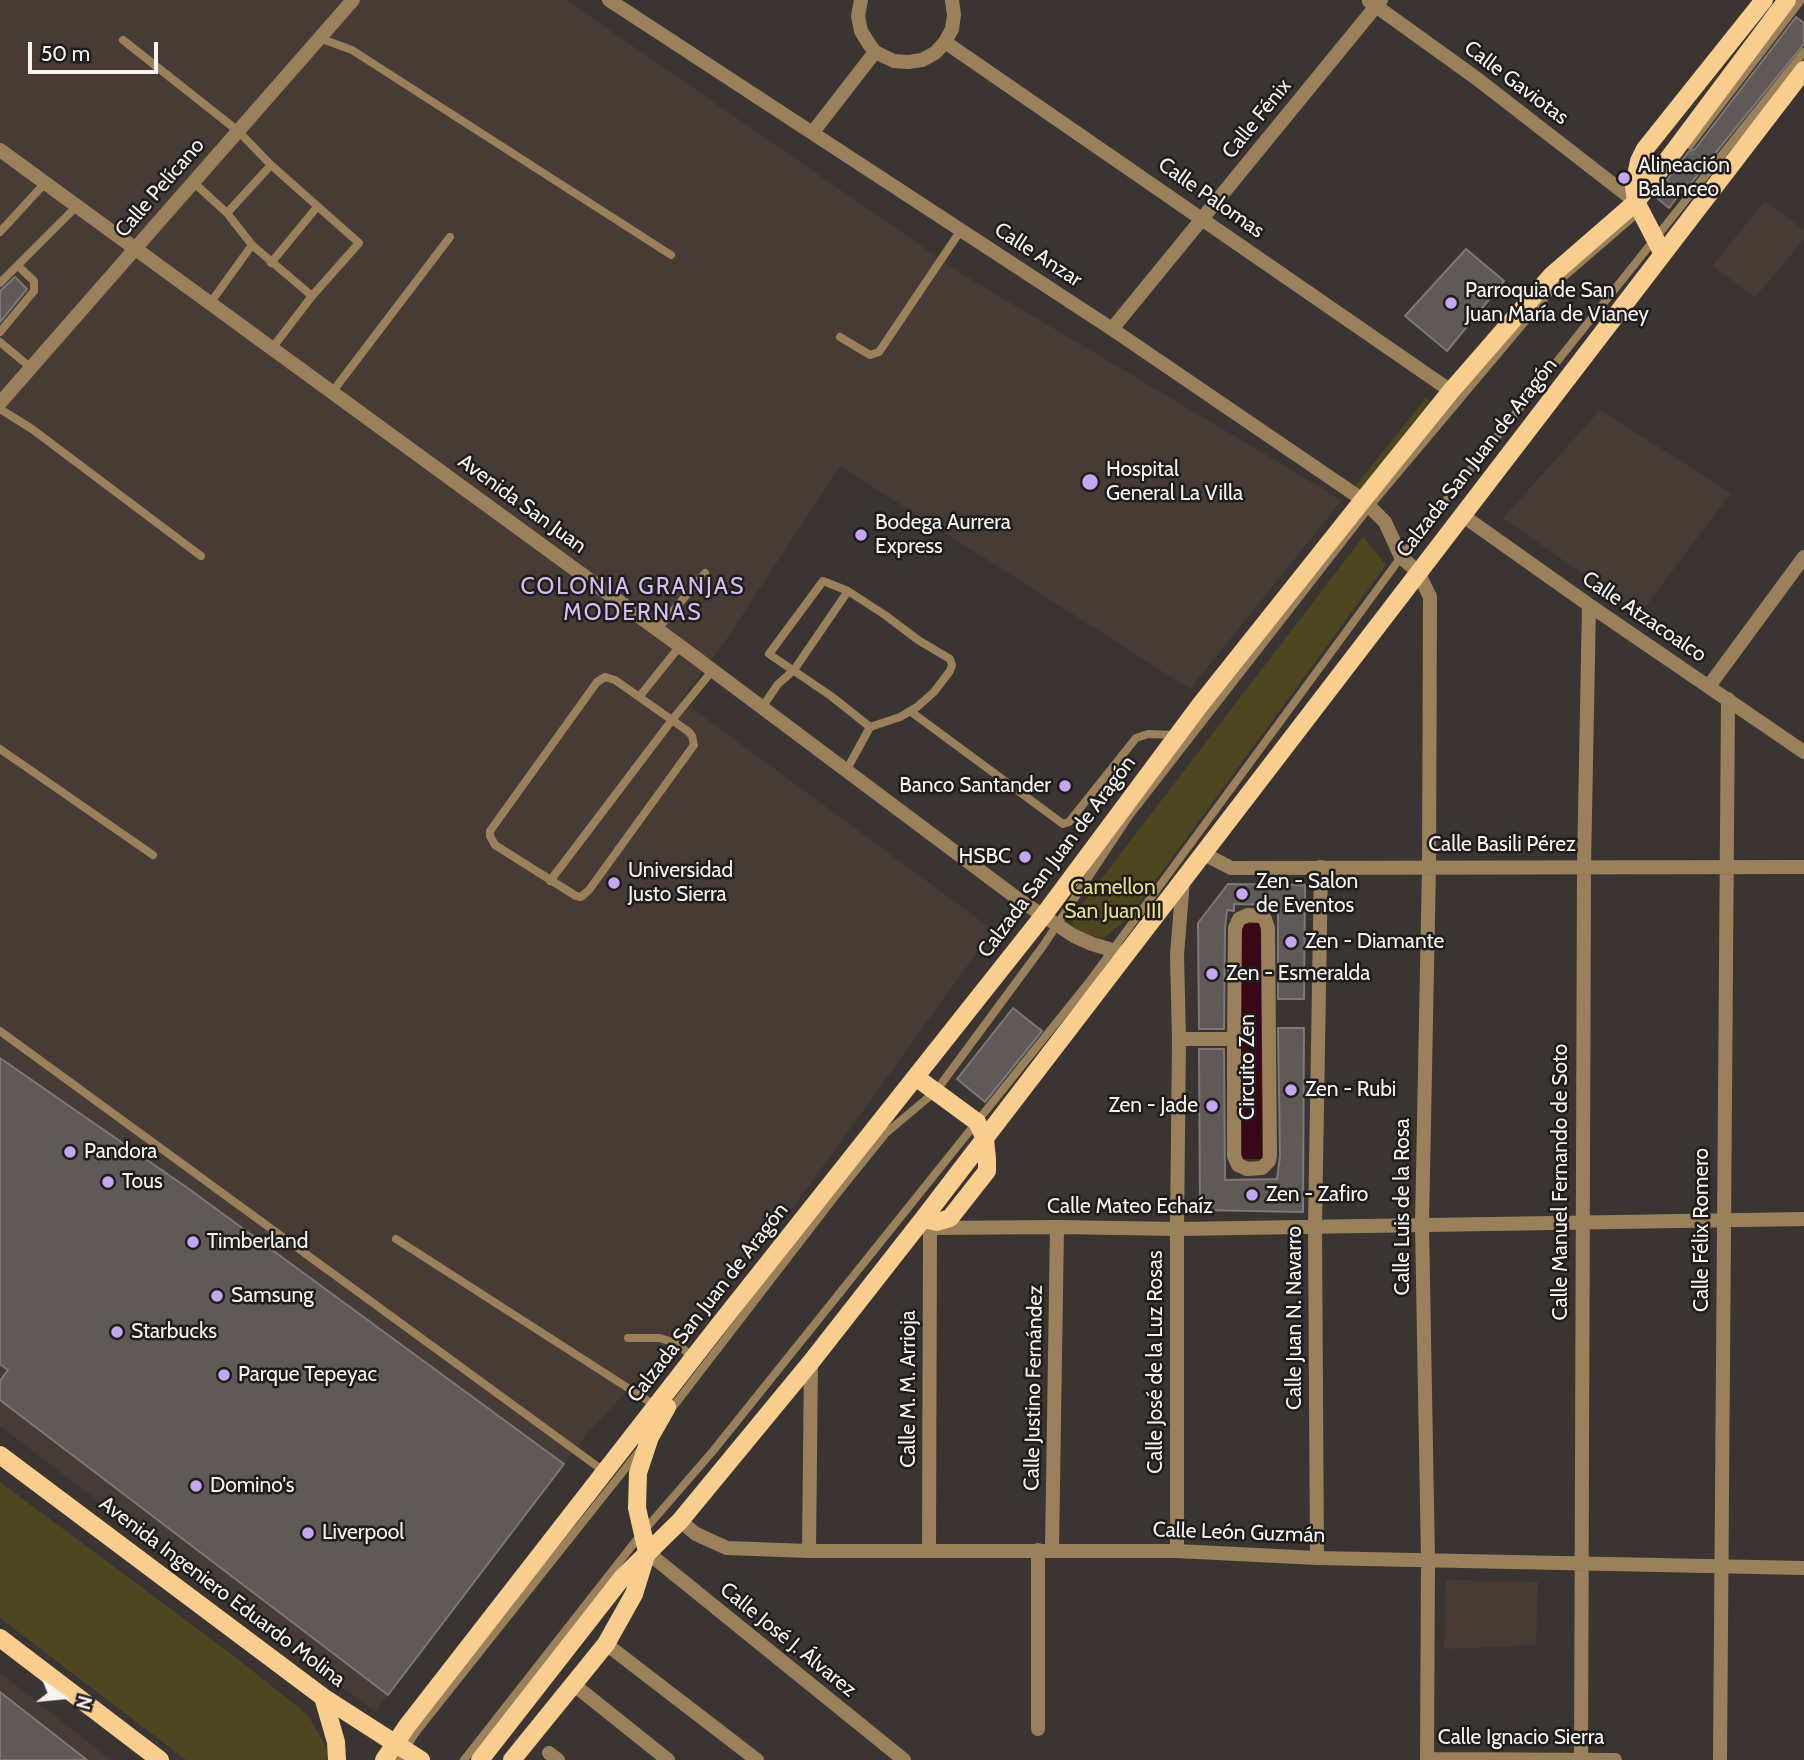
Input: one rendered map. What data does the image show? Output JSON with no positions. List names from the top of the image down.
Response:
{
  "streets": {
    "main road": ["Calzada San Juan de Aragón", "Avenida Ingeniero Eduardo Molina"],
    "street": [
      "Calle Gaviotas",
      "Calle Fénix",
      "Calle Pelícano",
      "Calle Palomas",
      "Calle Anzar",
      "Avenida San Juan",
      "Calle Atzacoalco",
      "Calle Basili Pérez",
      "Circuito Zen",
      "Calle Manuel Fernando de Soto",
      "Calle Mateo Echaíz",
      "Calle Luis de la Rosa",
      "Calle Félix Romero",
      "Calle Juan N. Navarro",
      "Calle José de la Luz Rosas",
      "Calle Justino Fernández",
      "Calle M. M. Arrioja",
      "Calle León Guzmán",
      "Calle José J. Álvarez",
      "Calle Ignacio Sierra"
    ]
  },
  "crossings": [
    ["Calle Gaviotas", "Calle Fénix"],
    ["Calle Gaviotas", "Calzada San Juan de Aragón"],
    ["Calle Fénix", "Calle Palomas"],
    ["Calle Fénix", "Calle Anzar"],
    ["Calle Pelícano", "Avenida San Juan"],
    ["Calle Palomas", "Calzada San Juan de Aragón"],
    ["Calle Anzar", "Calzada San Juan de Aragón"],
    ["Calle Anzar", "Calle Luis de la Rosa"],
    ["Calzada San Juan de Aragón", "Avenida San Juan"],
    ["Calzada San Juan de Aragón", "Calle Atzacoalco"],
    ["Calzada San Juan de Aragón", "Calle Basili Pérez"],
    ["Calzada San Juan de Aragón", "Calle Luis de la Rosa"],
    ["Calzada San Juan de Aragón", "Calle José de la Luz Rosas"],
    ["Calzada San Juan de Aragón", "Avenida Ingeniero Eduardo Molina"],
    ["Calle Atzacoalco", "Calle Manuel Fernando de Soto"],
    ["Calle Atzacoalco", "Calle Félix Romero"],
    ["Calle Basili Pérez", "Calle Manuel Fernando de Soto"],
    ["Calle Basili Pérez", "Calle Luis de la Rosa"],
    ["Calle Basili Pérez", "Calle Félix Romero"],
    ["Calle Basili Pérez", "Calle Juan N. Navarro"],
    ["Circuito Zen", "Calle José de la Luz Rosas"],
    ["Calle Manuel Fernando de Soto", "Calle Mateo Echaíz"],
    ["Calle Manuel Fernando de Soto", "Calle León Guzmán"],
    ["Calle Manuel Fernando de Soto", "Calle Ignacio Sierra"],
    ["Calle Mateo Echaíz", "Calle Luis de la Rosa"],
    ["Calle Mateo Echaíz", "Calle Félix Romero"],
    ["Calle Mateo Echaíz", "Calle Juan N. Navarro"],
    ["Calle Mateo Echaíz", "Calle José de la Luz Rosas"],
    ["Calle Mateo Echaíz", "Calle Justino Fernández"],
    ["Calle Mateo Echaíz", "Calle M. M. Arrioja"],
    ["Calle Luis de la Rosa", "Calle León Guzmán"],
    ["Calle Luis de la Rosa", "Calle Ignacio Sierra"],
    ["Calle Félix Romero", "Calle León Guzmán"],
    ["Calle Juan N. Navarro", "Calle León Guzmán"],
    ["Calle José de la Luz Rosas", "Calle León Guzmán"],
    ["Calle Justino Fernández", "Calle León Guzmán"],
    ["Calle M. M. Arrioja", "Calle León Guzmán"]
  ],
  "districts": ["COLONIA GRANJAS MODERNAS"],
  "parks": ["Camellon San Juan III"],
  "places": [
    "Alineación Balanceo",
    "Parroquia de San Juan María de Vianey",
    "Hospital General La Villa",
    "Bodega Aurrera Express",
    "Banco Santander",
    "HSBC",
    "Universidad Justo Sierra",
    "Zen - Salon de Eventos",
    "Zen - Diamante",
    "Zen - Esmeralda",
    "Zen - Rubi",
    "Zen - Jade",
    "Pandora",
    "Tous",
    "Zen - Zafiro",
    "Timberland",
    "Samsung",
    "Starbucks",
    "Parque Tepeyac",
    "Domino's",
    "Liverpool"
  ],
  "scale_bar": "50 m",
  "north": "right"
}
